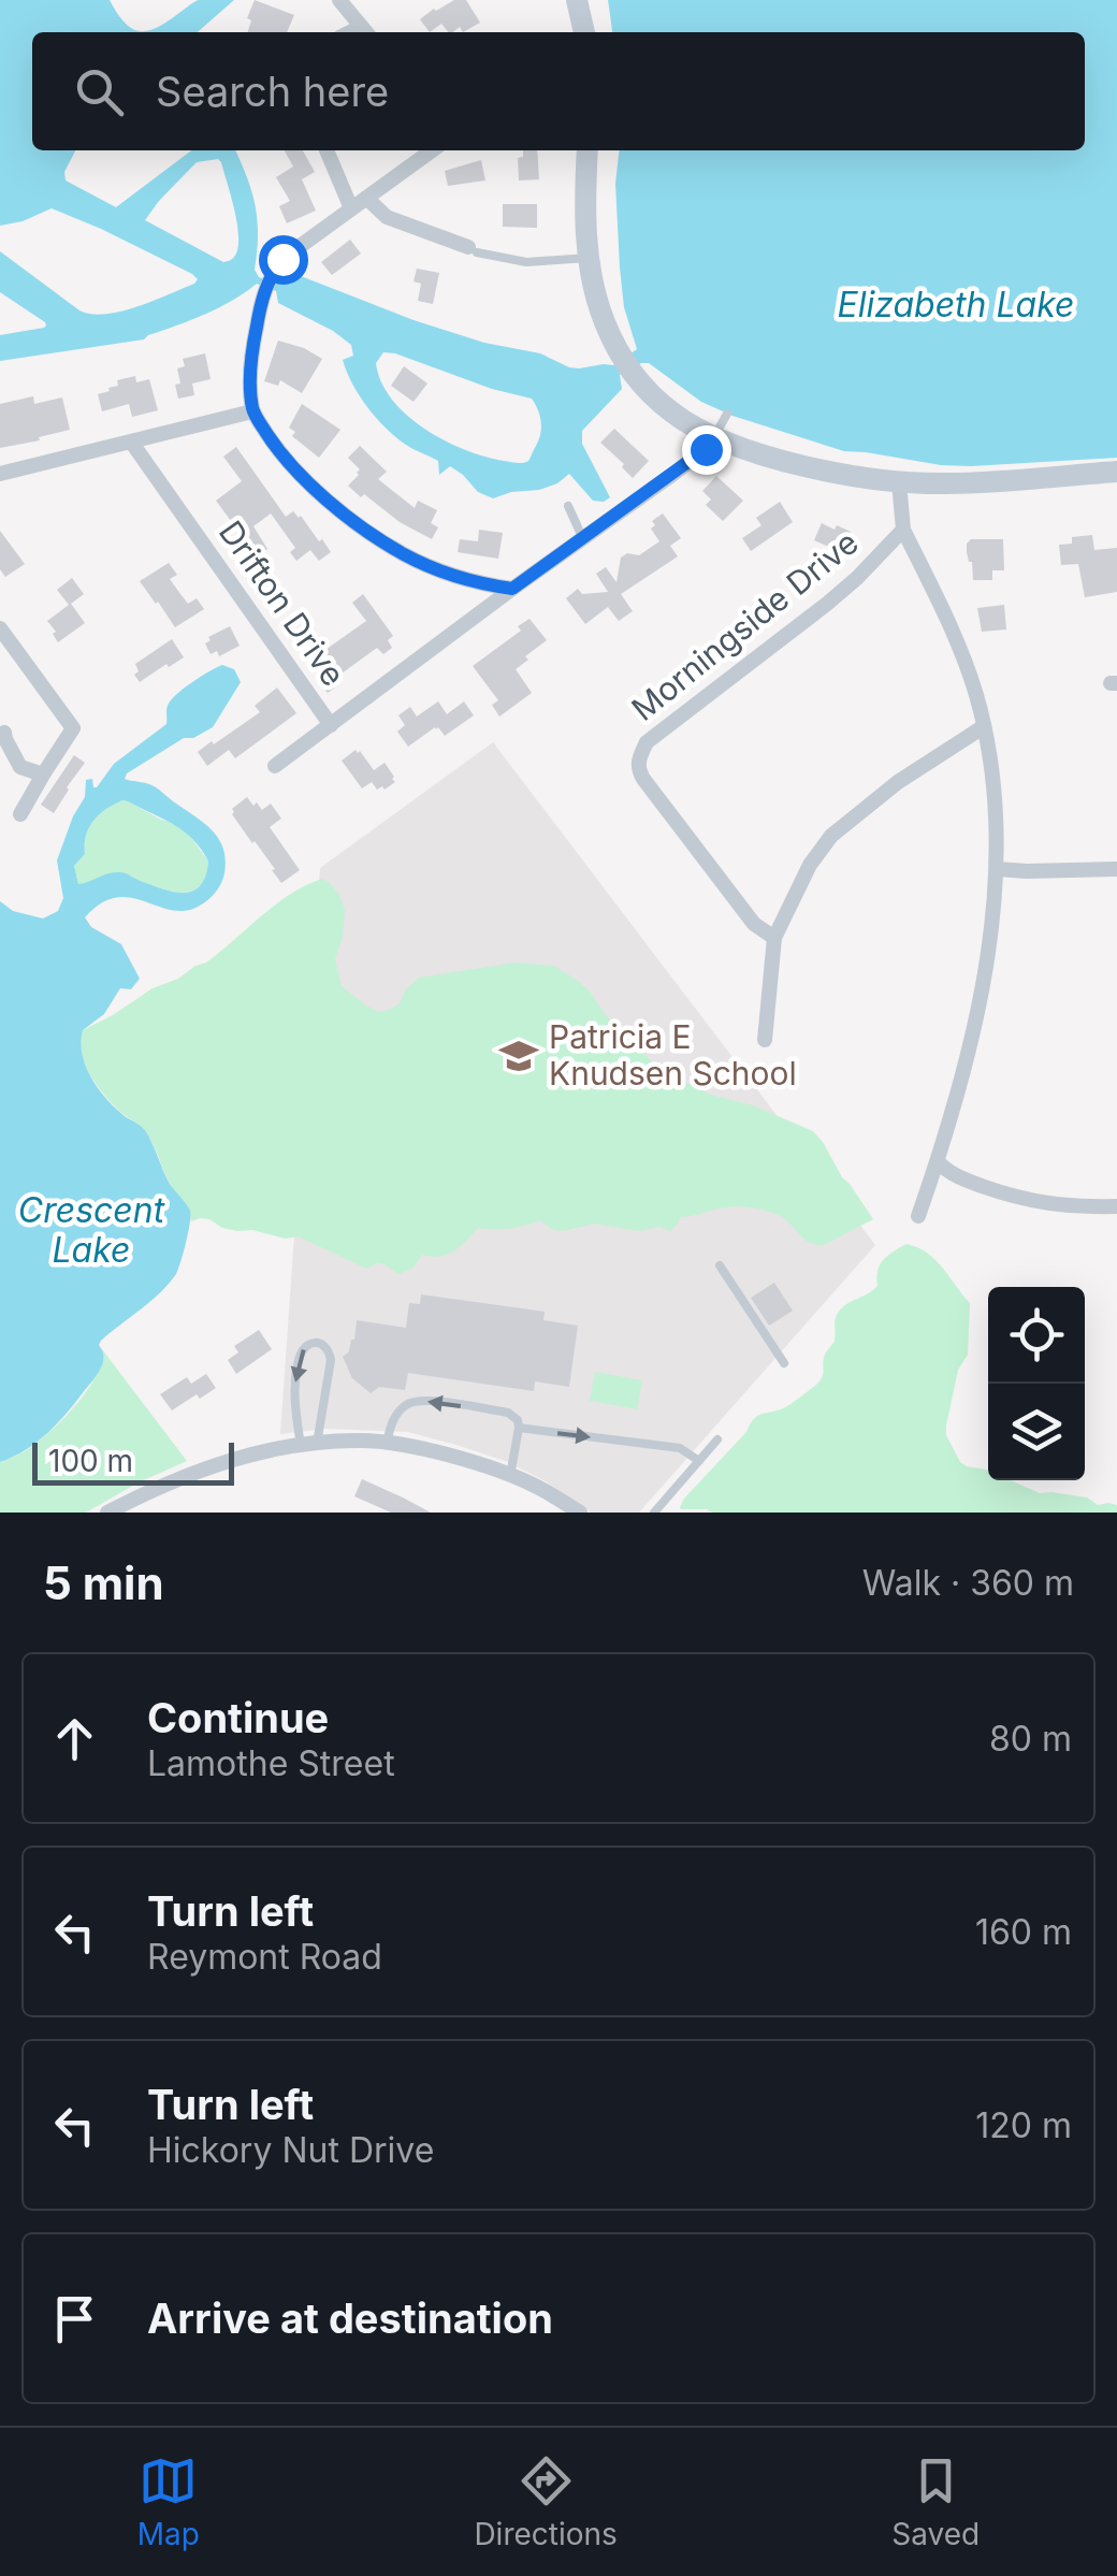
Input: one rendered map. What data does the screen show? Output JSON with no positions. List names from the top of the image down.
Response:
{
  "streets": {
    "street": ["Drifton Drive", "Morningside Drive"]
  },
  "water": ["Elizabeth Lake", "Crescent Lake"],
  "places": {
    "school or university": ["Patricia E Knudsen School"]
  },
  "scale_bar": "100 m",
  "page": {
    "search": "Search here",
    "scale": "100 m",
    "heading": ["5 min", "Walk · 360 m"],
    "list": [
      ["Continue", "Lamothe Street", "80 m"],
      ["Turn left", "Reymont Road", "160 m"],
      ["Turn left", "Hickory Nut Drive", "120 m"],
      "Arrive at destination"
    ],
    "nav": ["Map", "Directions", "Saved"]
  }
}
